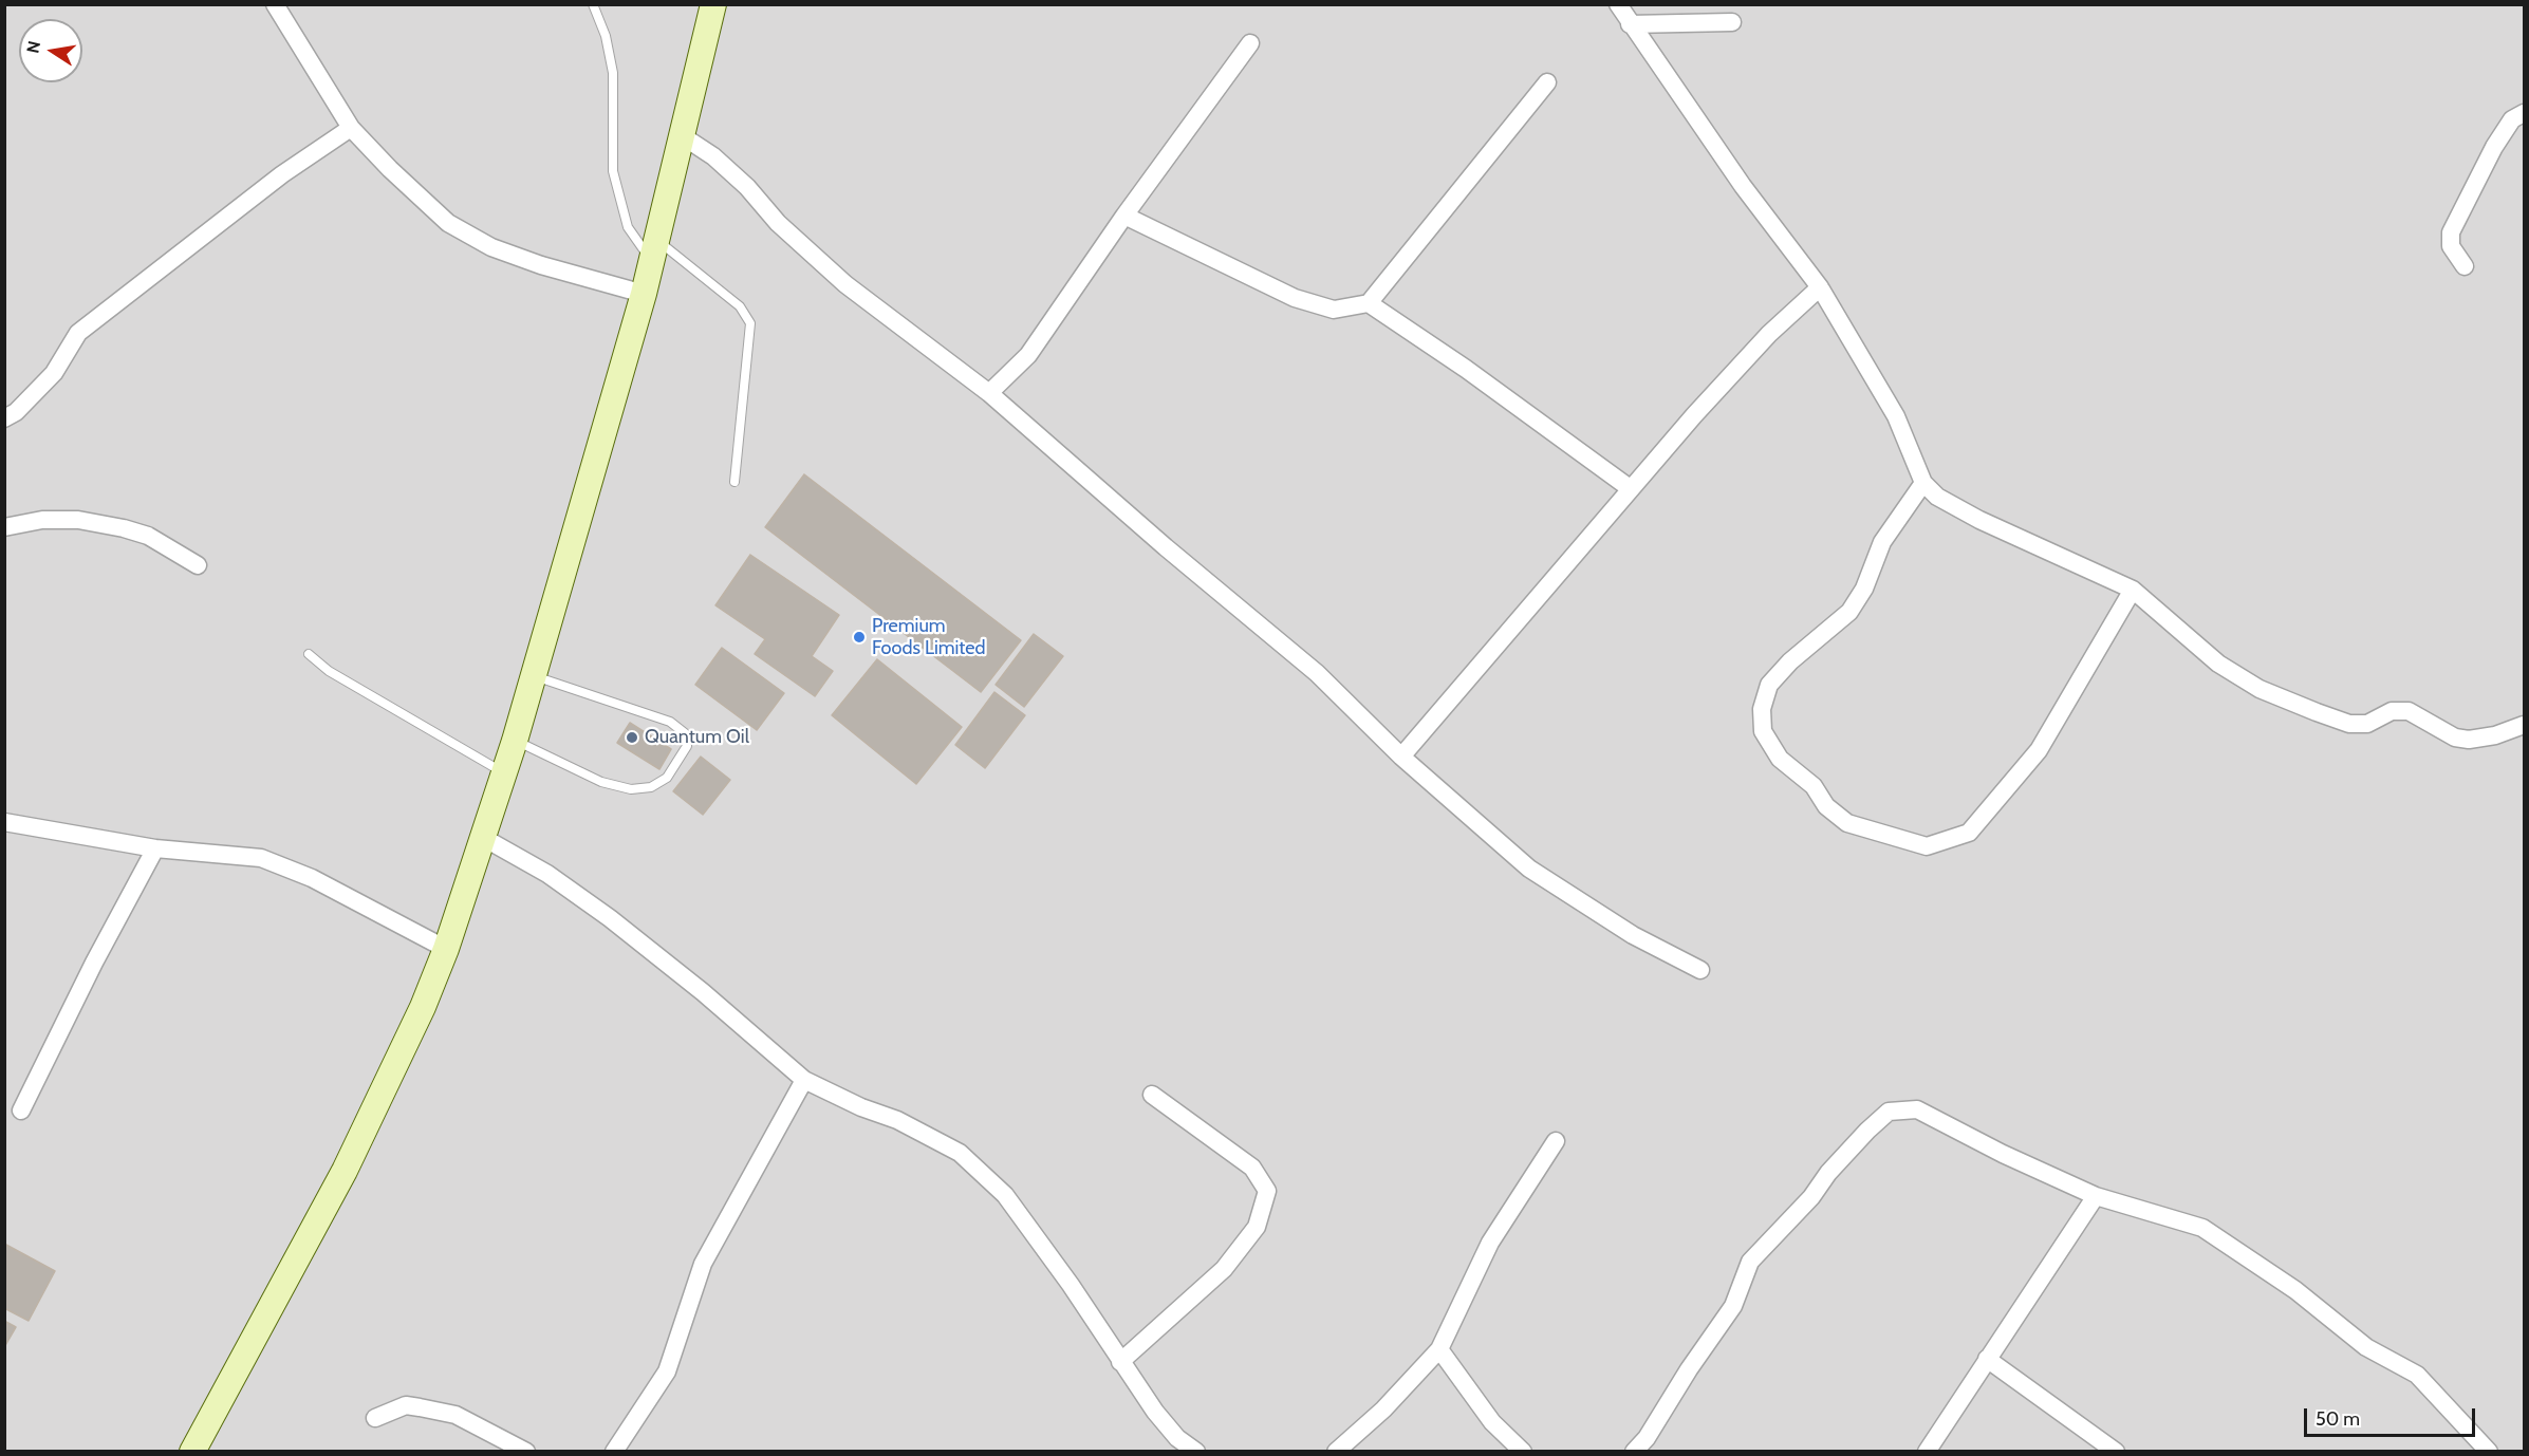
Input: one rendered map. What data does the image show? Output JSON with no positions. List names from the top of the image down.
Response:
{
  "places": ["Premium Foods Limited", "Quantum Oil"],
  "scale_bar": "50 m",
  "north": "left"
}
